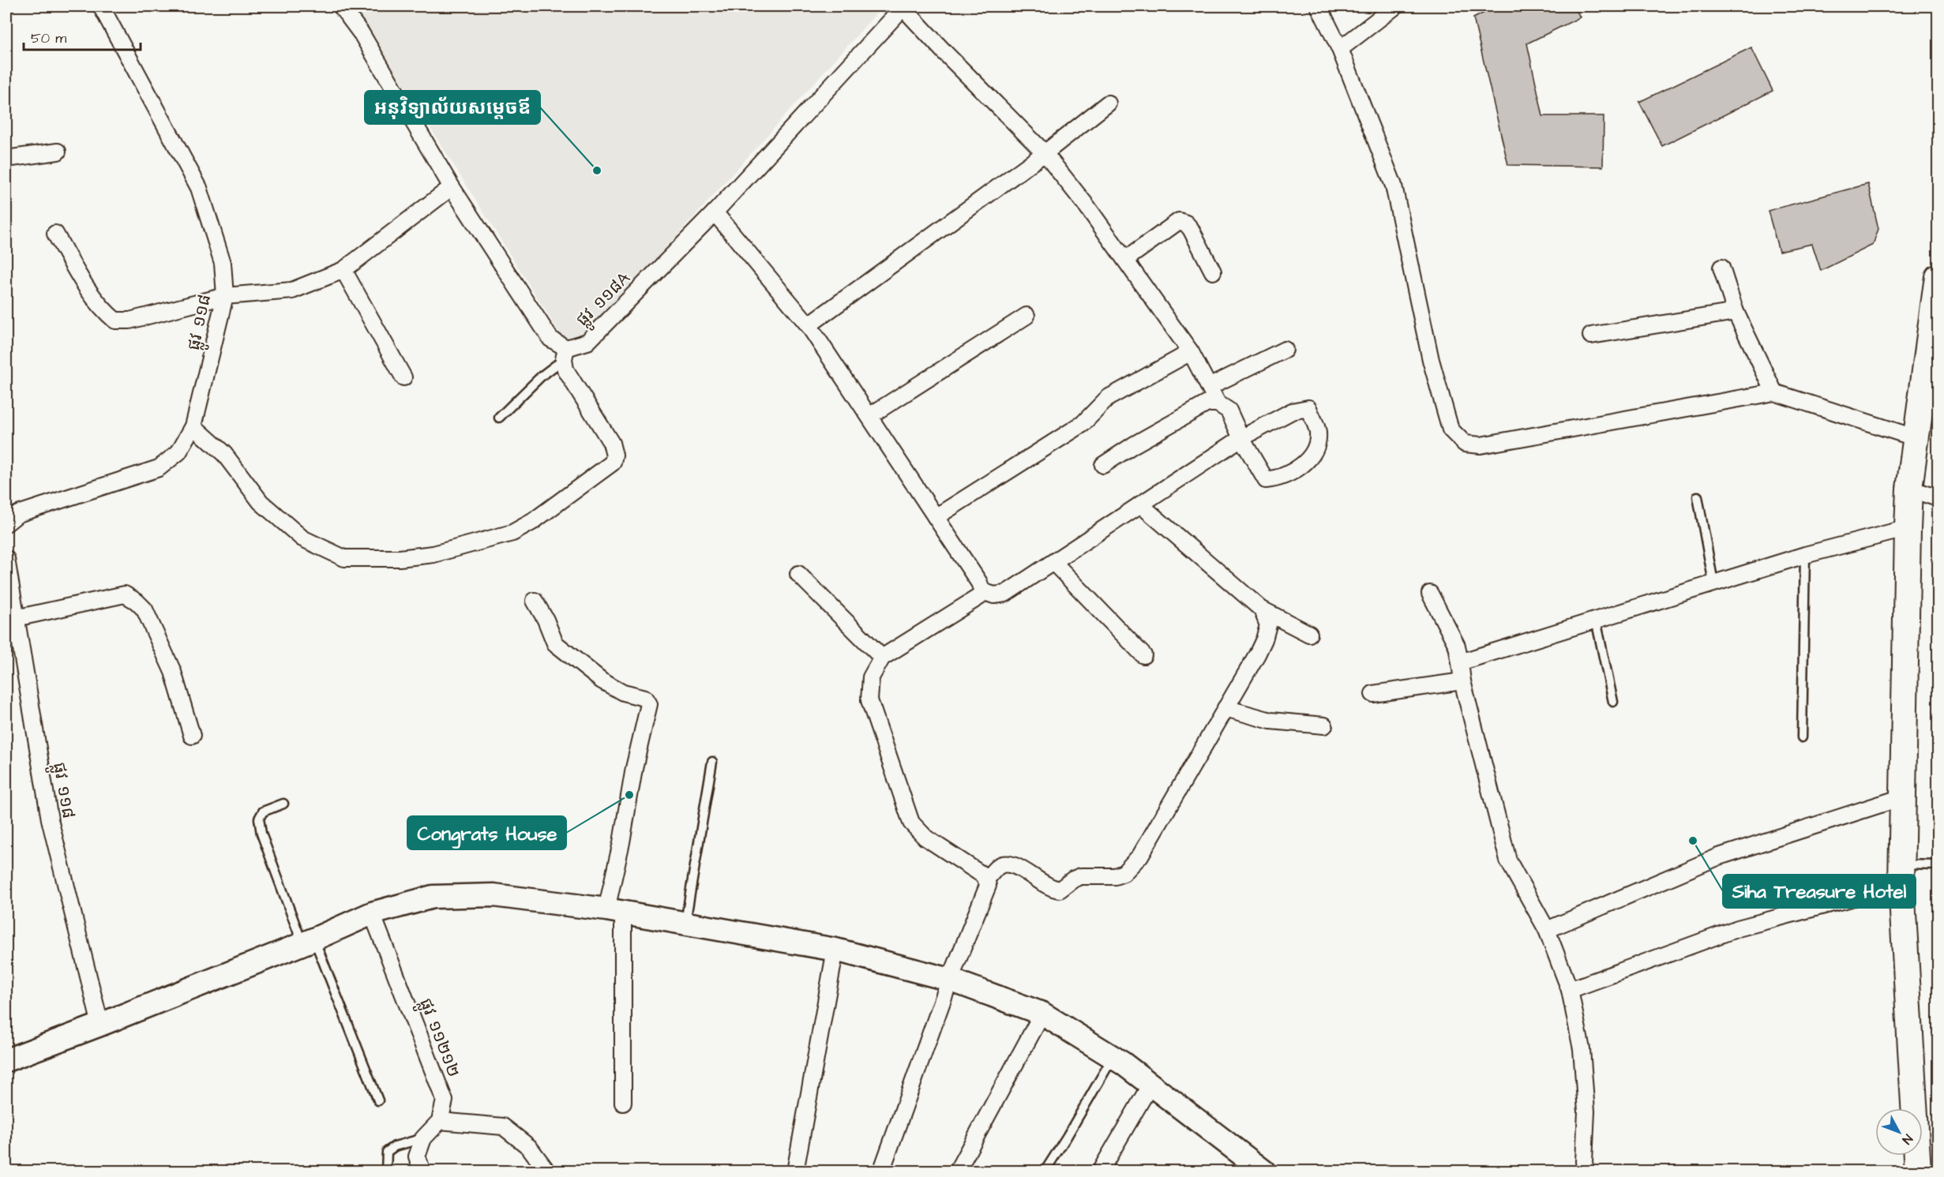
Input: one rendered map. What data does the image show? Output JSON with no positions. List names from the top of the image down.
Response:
{
  "streets": {
    "street": ["ផ្លូវ ១១៨A", "ផ្លូវ ១១៨", "ផ្លូវ ១១២១២"]
  },
  "places": ["អនុវិទ្យាល័យសម្តេចឪ", "Congrats House", "Siha Treasure Hotel"],
  "scale_bar": "50 m",
  "north": "bottom right"
}
